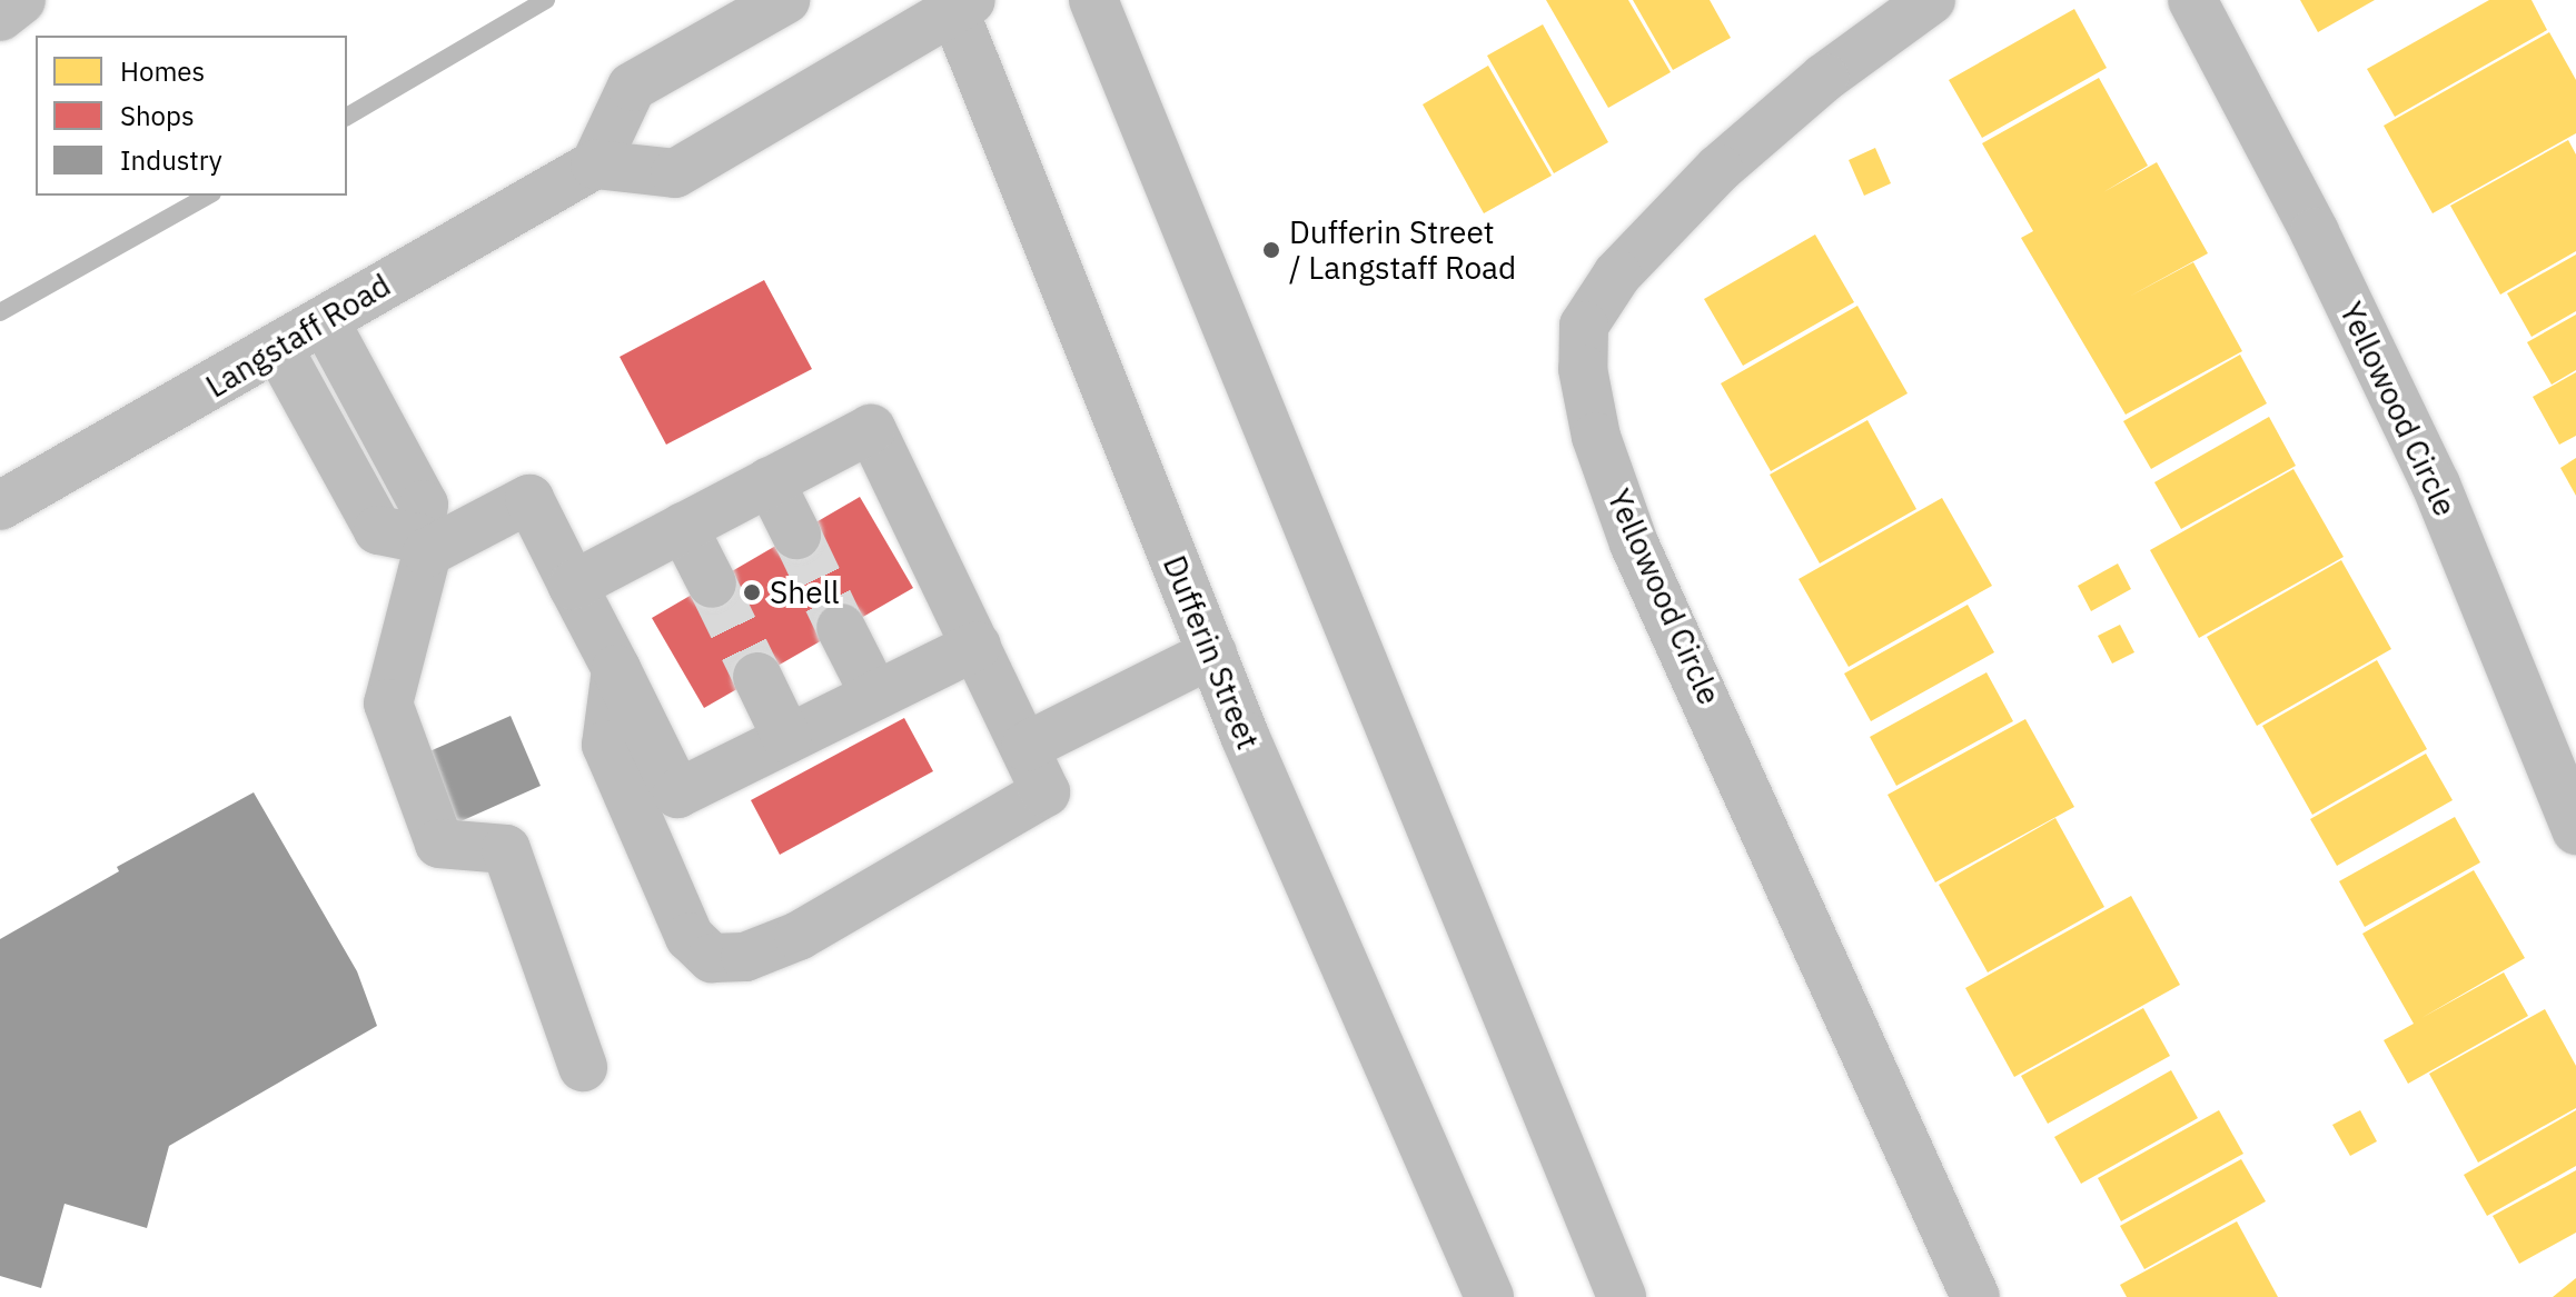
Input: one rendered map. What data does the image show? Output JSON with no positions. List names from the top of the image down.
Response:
{
  "streets": {
    "main road": ["Langstaff Road", "Yellowood Circle", "Dufferin Street"]
  },
  "places": ["Dufferin Street / Langstaff Road", "Shell"],
  "legend": ["Homes", "Shops", "Industry"]
}
